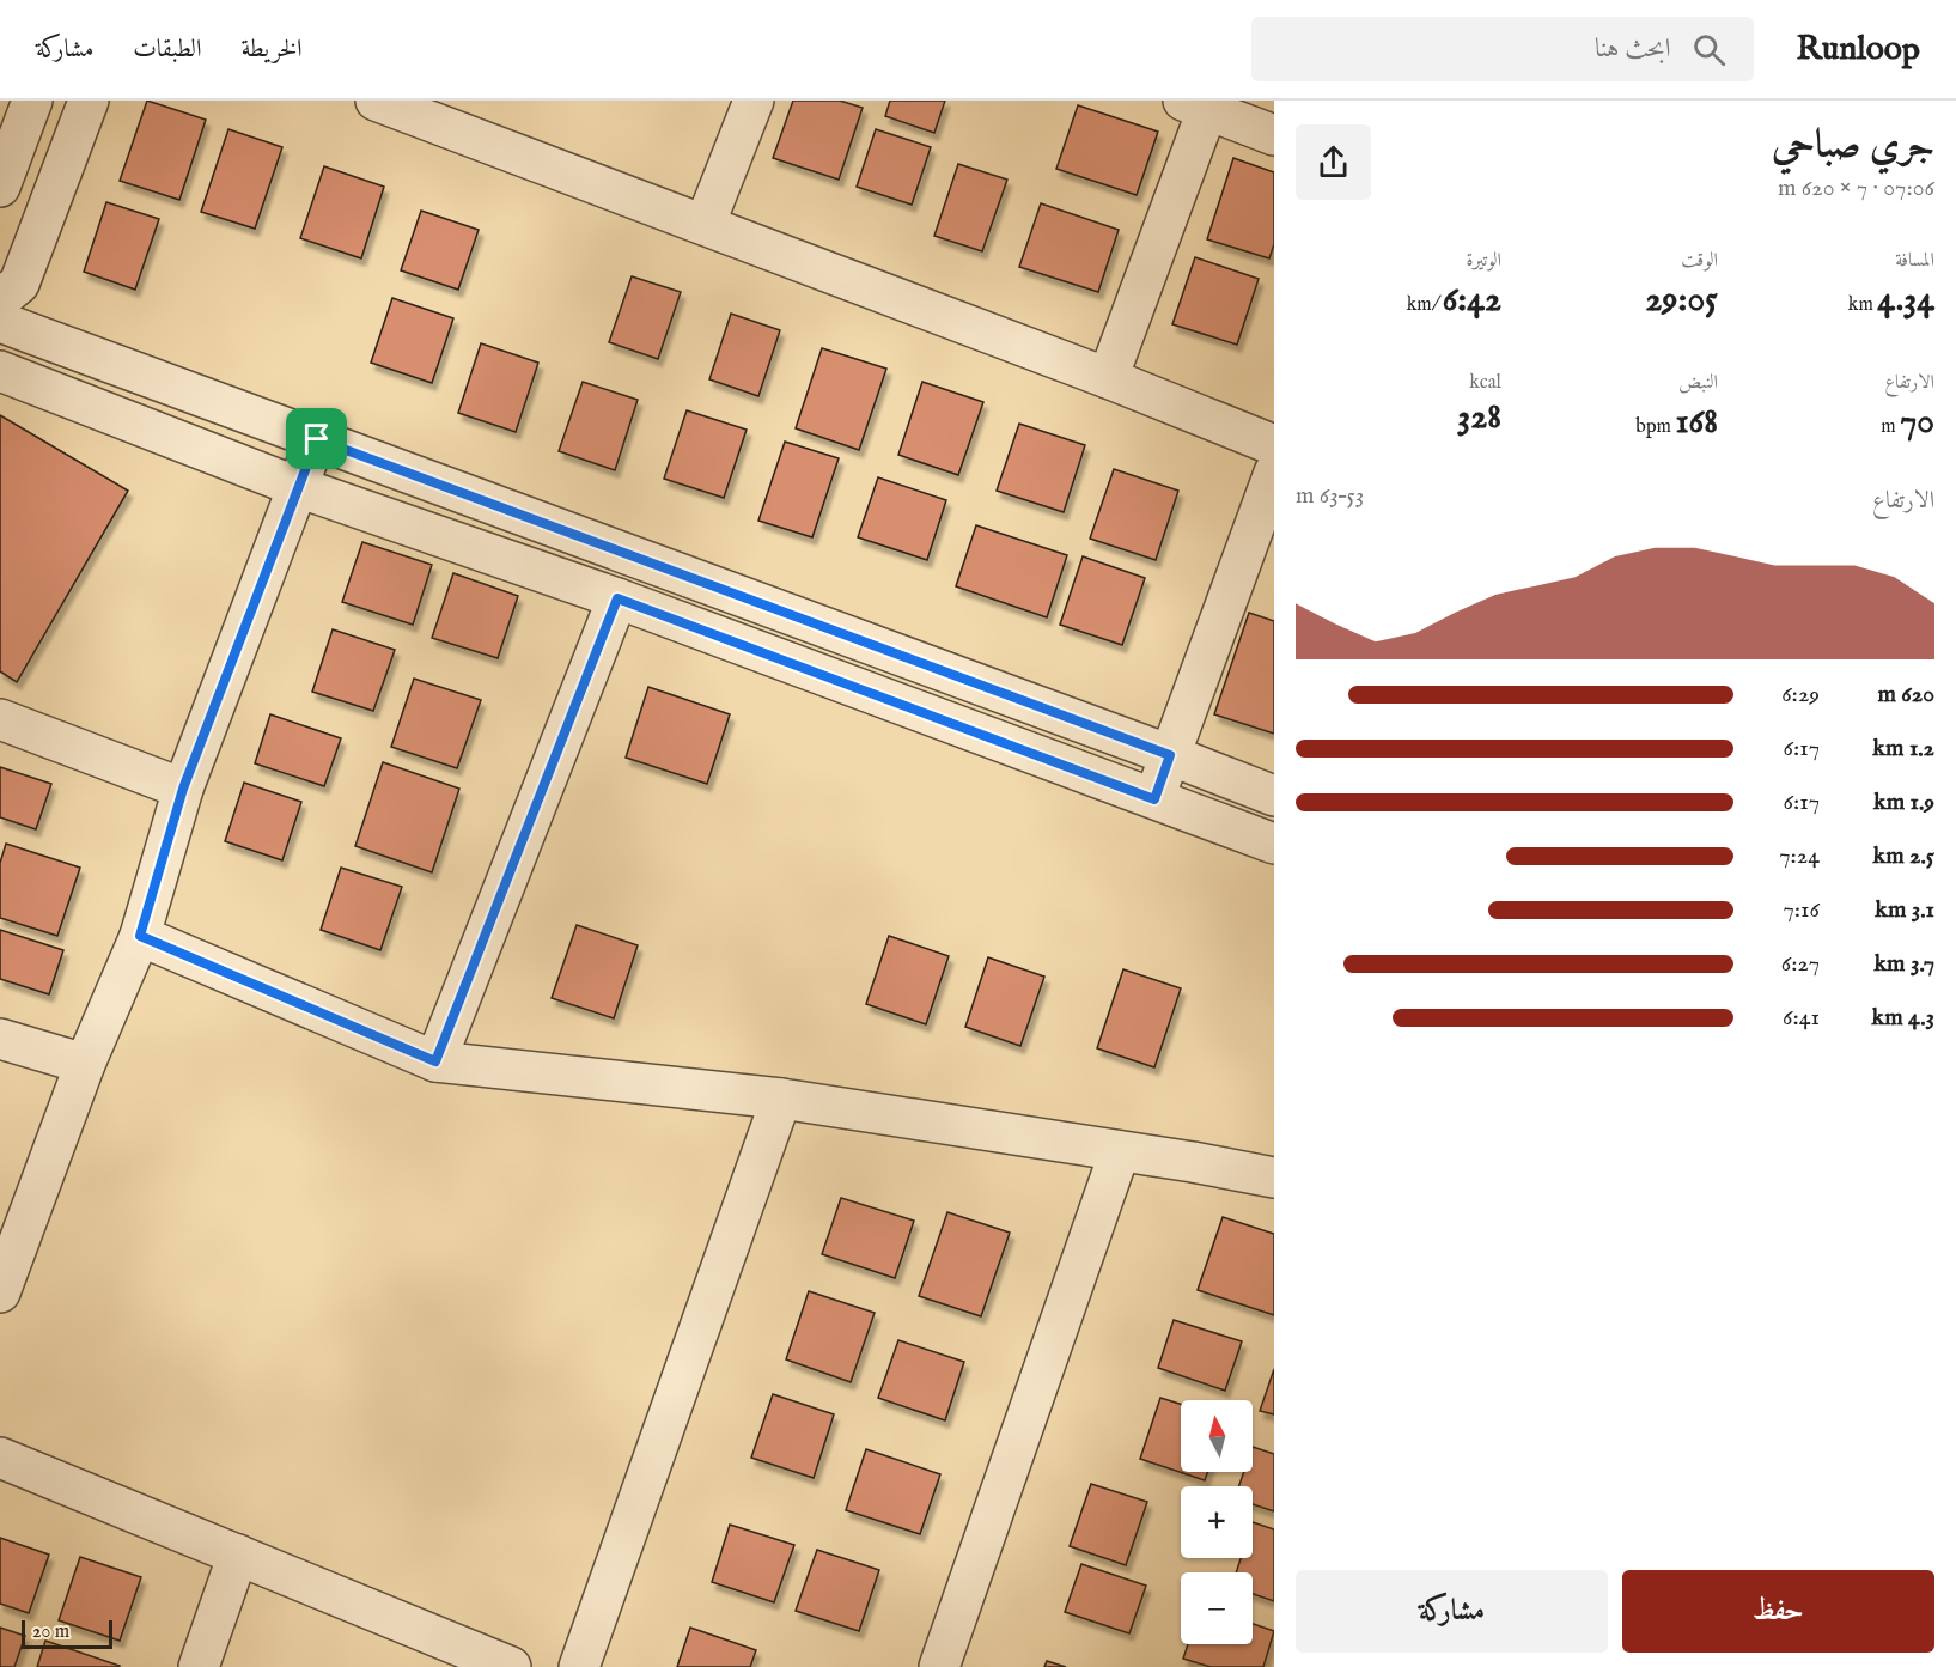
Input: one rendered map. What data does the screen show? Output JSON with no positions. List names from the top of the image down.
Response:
{
  "scale_bar": "20 m",
  "north": "top",
  "page": {
    "header": "Runloop",
    "search": "ابحث هنا",
    "nav": ["الخريطة", "الطبقات", "مشاركة"],
    "heading": ["جري صباحي", "07:06 · 7 × 620 m"],
    "stats": [
      ["المسافة", "4.34 km"],
      ["الوقت", "29:05"],
      ["الوتيرة", "6:42 /km"],
      ["الارتفاع", "70 m"],
      ["النبض", "168 bpm"],
      ["kcal", "328"]
    ],
    "chart": ["الارتفاع", "53–63 m"],
    "list": [
      {
        "name": "620 m",
        "note": "6:29"
      },
      {
        "name": "1.2 km",
        "note": "6:17"
      },
      {
        "name": "1.9 km",
        "note": "6:17"
      },
      {
        "name": "2.5 km",
        "note": "7:24"
      },
      {
        "name": "3.1 km",
        "note": "7:16"
      },
      {
        "name": "3.7 km",
        "note": "6:27"
      },
      {
        "name": "4.3 km",
        "note": "6:41"
      }
    ],
    "map_buttons": ["+", "−"],
    "buttons": ["حفظ", "مشاركة"],
    "scale": "20 m"
  }
}
